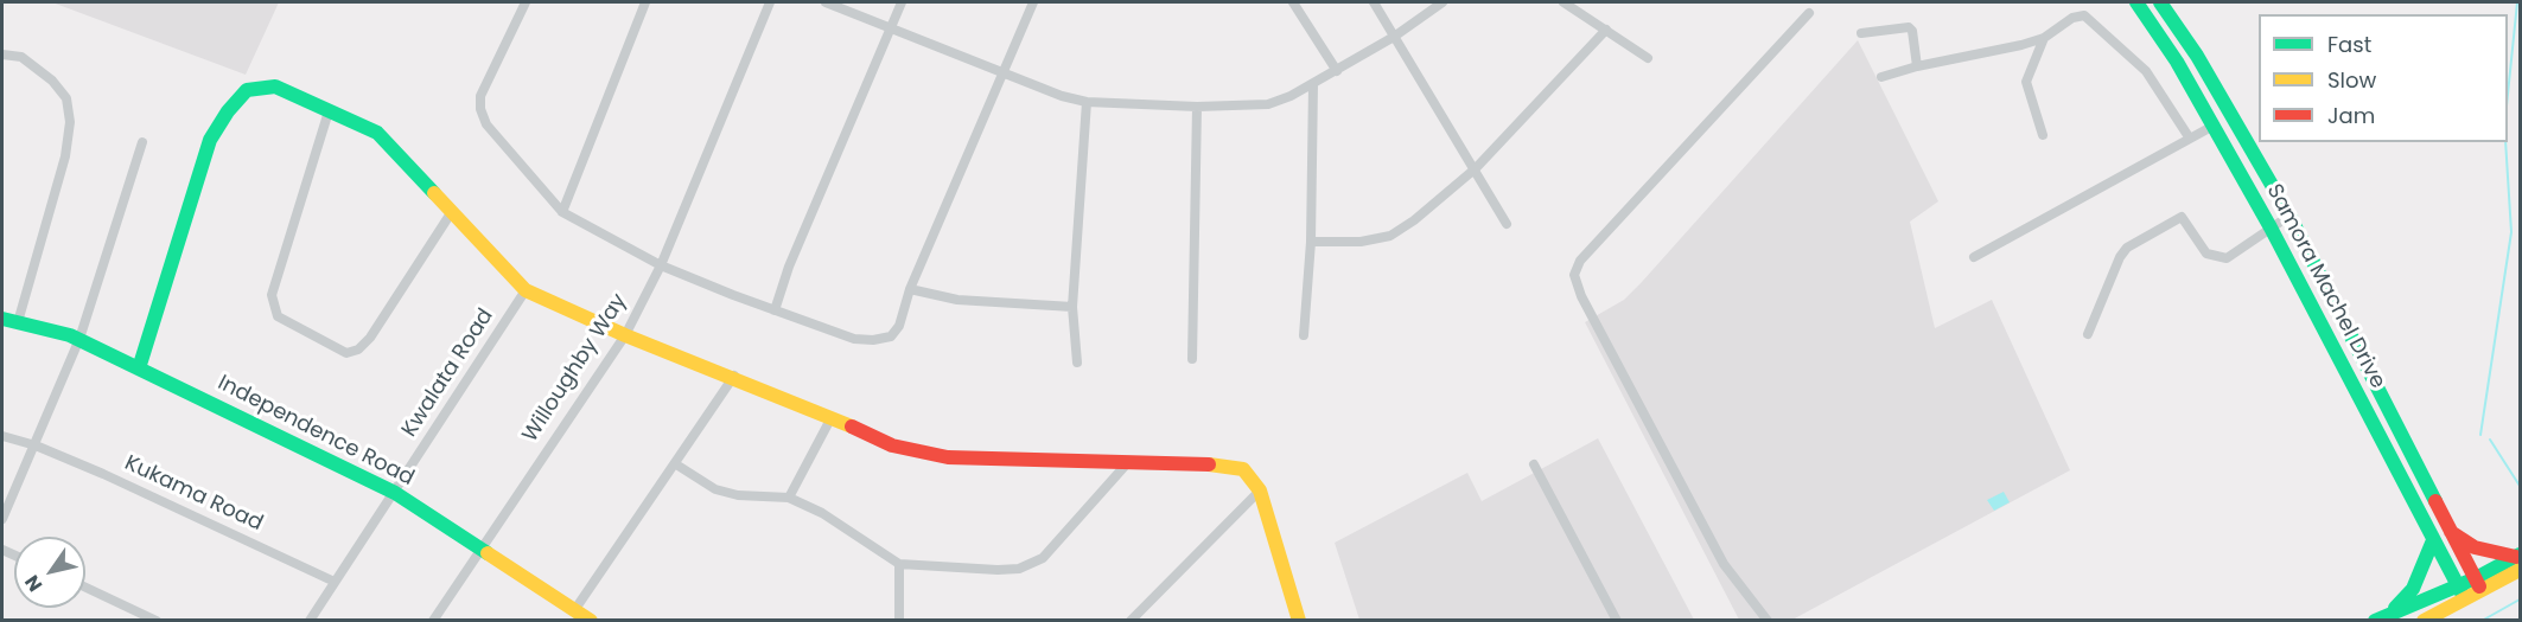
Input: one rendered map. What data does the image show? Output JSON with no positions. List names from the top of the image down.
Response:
{
  "streets": {
    "street": [
      "Samora Machel Drive",
      "Willoughby Way",
      "Kwalata Road",
      "Independence Road",
      "Kukama Road"
    ]
  },
  "crossings": [
    ["Willoughby Way", "Independence Road"],
    ["Kwalata Road", "Independence Road"],
    ["Kwalata Road", "Kukama Road"]
  ],
  "legend": ["Fast", "Slow", "Jam"],
  "north": "bottom left"
}
